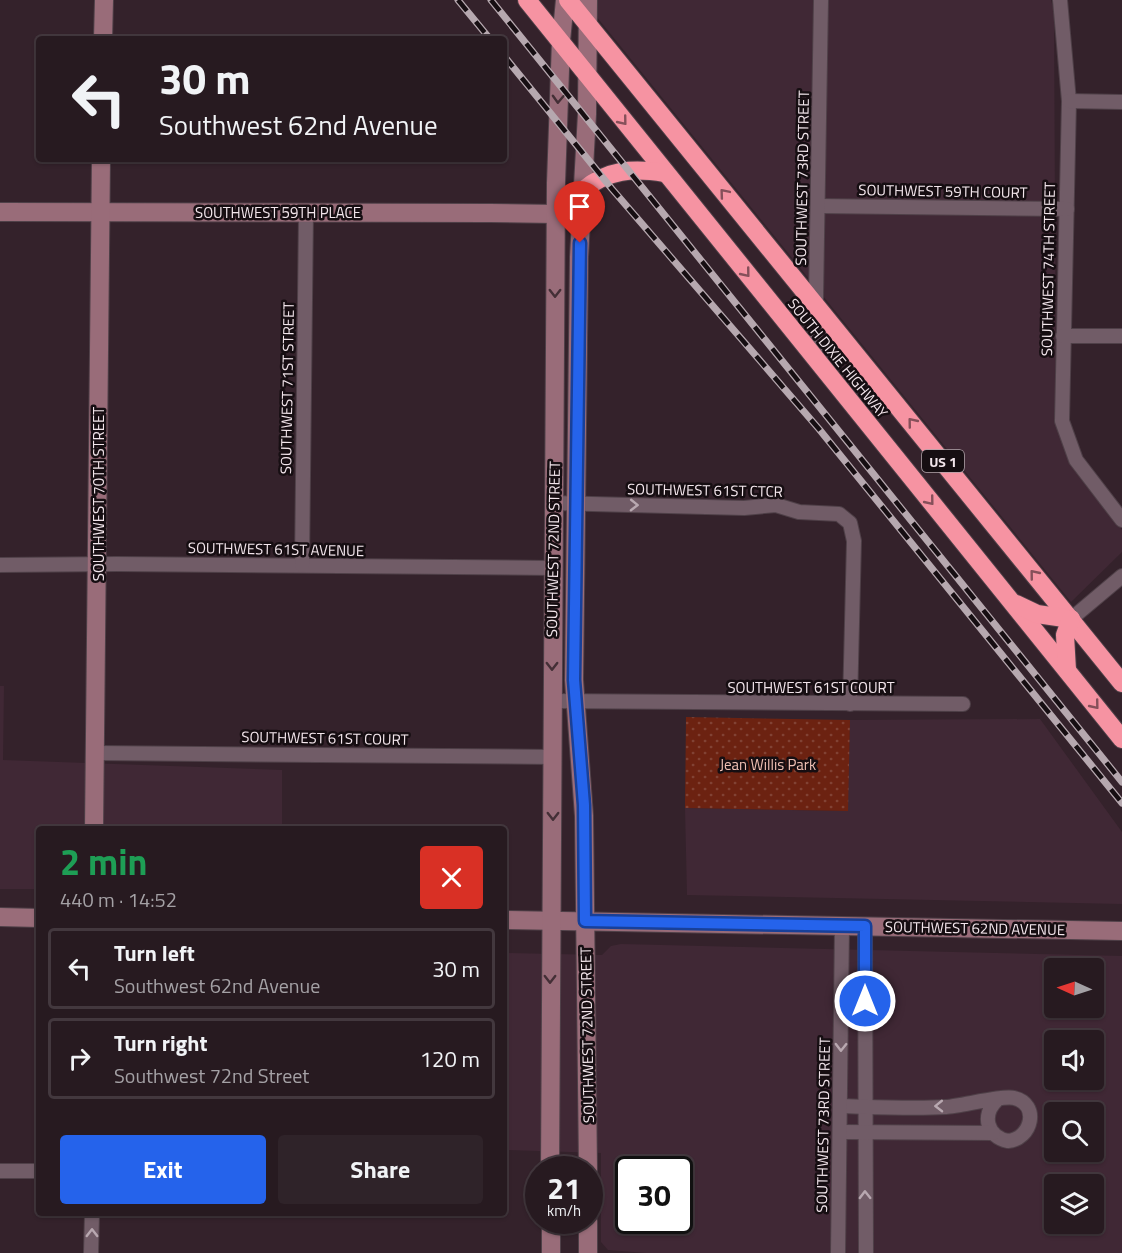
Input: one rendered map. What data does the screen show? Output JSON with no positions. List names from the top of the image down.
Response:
{
  "streets": {
    "highway": ["SOUTH DIXIE HIGHWAY", "US 1"],
    "main road": [
      "SOUTHWEST 59TH PLACE",
      "SOUTHWEST 70TH STREET",
      "SOUTHWEST 72ND STREET",
      "SOUTHWEST 62ND AVENUE"
    ],
    "street": [
      "SOUTHWEST 73RD STREET",
      "SOUTHWEST 59TH COURT",
      "SOUTHWEST 74TH STREET",
      "SOUTHWEST 71ST STREET",
      "SOUTHWEST 61ST CTCR",
      "SOUTHWEST 61ST AVENUE",
      "SOUTHWEST 61ST COURT"
    ]
  },
  "crossings": [
    ["SOUTHWEST 73RD STREET", "SOUTHWEST 59TH COURT"],
    ["SOUTHWEST 73RD STREET", "SOUTH DIXIE HIGHWAY"],
    ["SOUTHWEST 73RD STREET", "SOUTHWEST 62ND AVENUE"],
    ["SOUTHWEST 59TH COURT", "SOUTHWEST 74TH STREET"],
    ["SOUTHWEST 59TH PLACE", "SOUTHWEST 71ST STREET"],
    ["SOUTHWEST 59TH PLACE", "SOUTHWEST 70TH STREET"],
    ["SOUTHWEST 59TH PLACE", "SOUTHWEST 72ND STREET"],
    ["SOUTH DIXIE HIGHWAY", "SOUTHWEST 72ND STREET"],
    ["SOUTHWEST 71ST STREET", "SOUTHWEST 61ST AVENUE"],
    ["SOUTHWEST 61ST CTCR", "SOUTHWEST 72ND STREET"],
    ["SOUTHWEST 61ST CTCR", "SOUTHWEST 61ST COURT"],
    ["SOUTHWEST 70TH STREET", "SOUTHWEST 61ST AVENUE"],
    ["SOUTHWEST 70TH STREET", "SOUTHWEST 61ST COURT"],
    ["SOUTHWEST 61ST AVENUE", "SOUTHWEST 72ND STREET"],
    ["SOUTHWEST 72ND STREET", "SOUTHWEST 61ST COURT"],
    ["SOUTHWEST 72ND STREET", "SOUTHWEST 62ND AVENUE"]
  ],
  "parks": ["Jean Willis Park"],
  "north": "left",
  "page": {
    "turn": ["30 m", "Southwest 62nd Avenue"],
    "heading": ["2 min", "440 m · 14:52"],
    "list": [
      {
        "name": "Turn left",
        "note": "Southwest 62nd Avenue",
        "value": "30 m"
      },
      {
        "name": "Turn right",
        "note": "Southwest 72nd Street",
        "value": "120 m"
      }
    ],
    "buttons": ["Exit", "Share"],
    "speed": "21 km/h",
    "limit": "30"
  }
}
